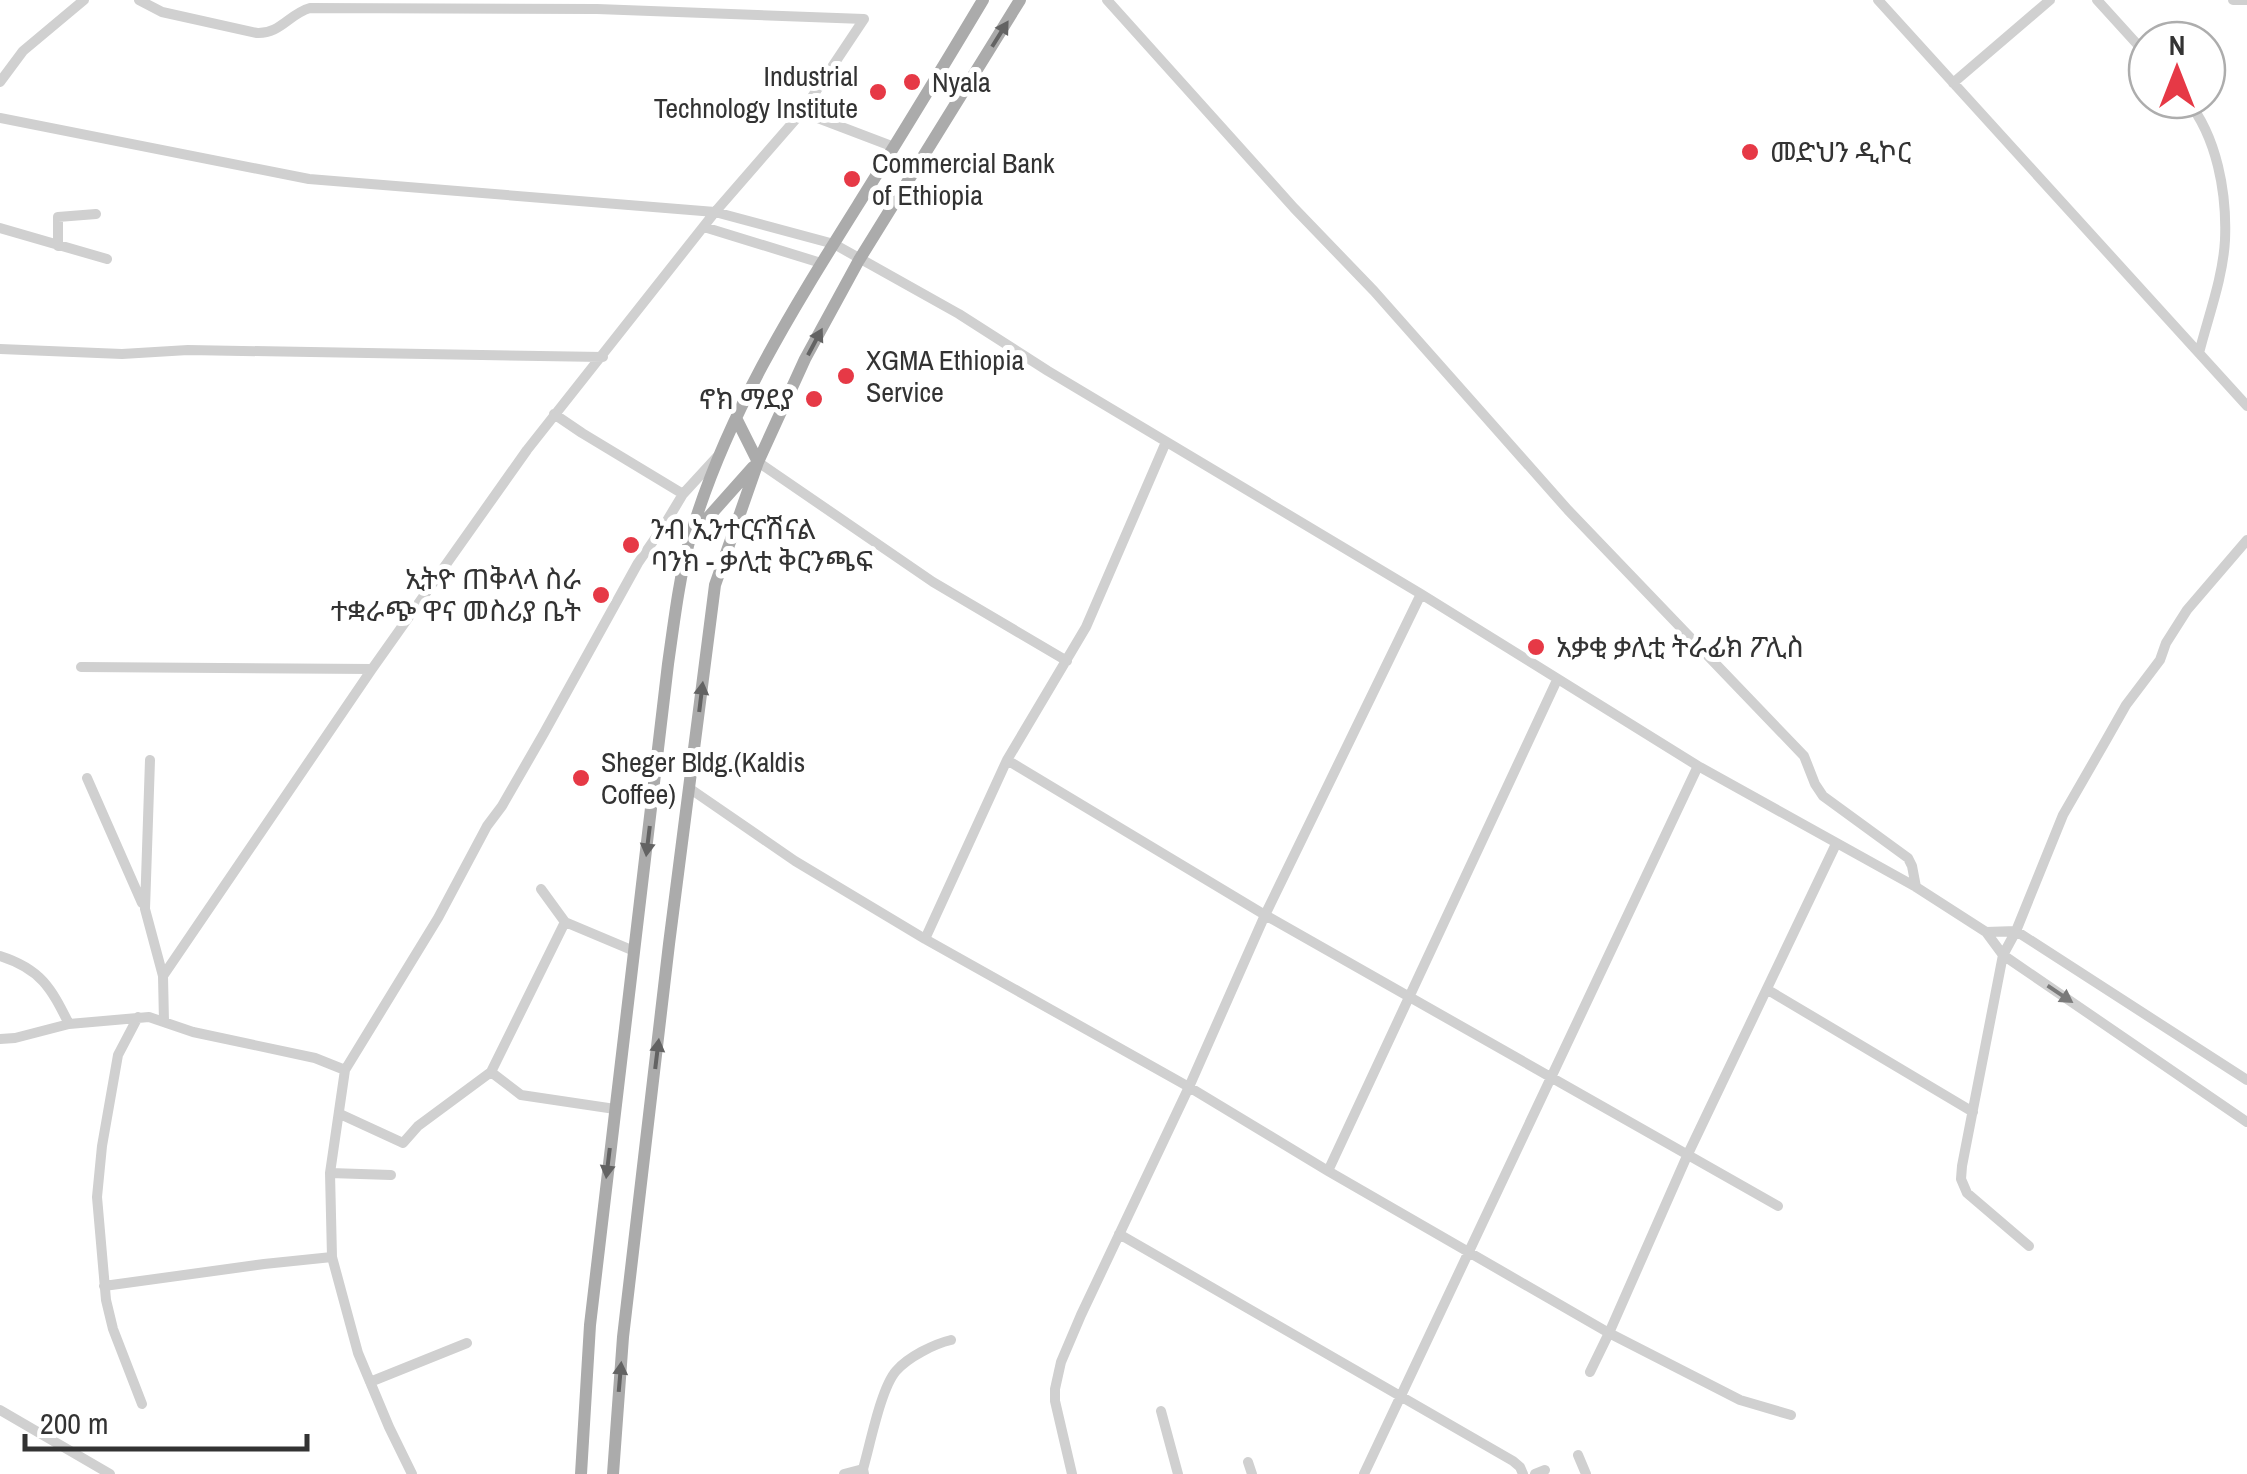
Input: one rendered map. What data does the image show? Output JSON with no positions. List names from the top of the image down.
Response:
{
  "places": [
    "Nyala",
    "Industrial Technology Institute",
    "መድህን ዲኮር",
    "Commercial Bank of Ethiopia",
    "XGMA Ethiopia Service",
    "ኖክ ማደያ",
    "ንብ ኢንተርናሽናል ባንክ - ቃሊቲ ቅርንጫፍ",
    "ኢትዮ ጠቅላላ ስራ ተቋራጭ ዋና መስሪያ ቤት",
    "አቃቂ ቃሊቲ ትራፊክ ፖሊስ",
    "Sheger Bldg.(Kaldis Coffee)"
  ],
  "scale_bar": "200 m",
  "north": "top"
}
